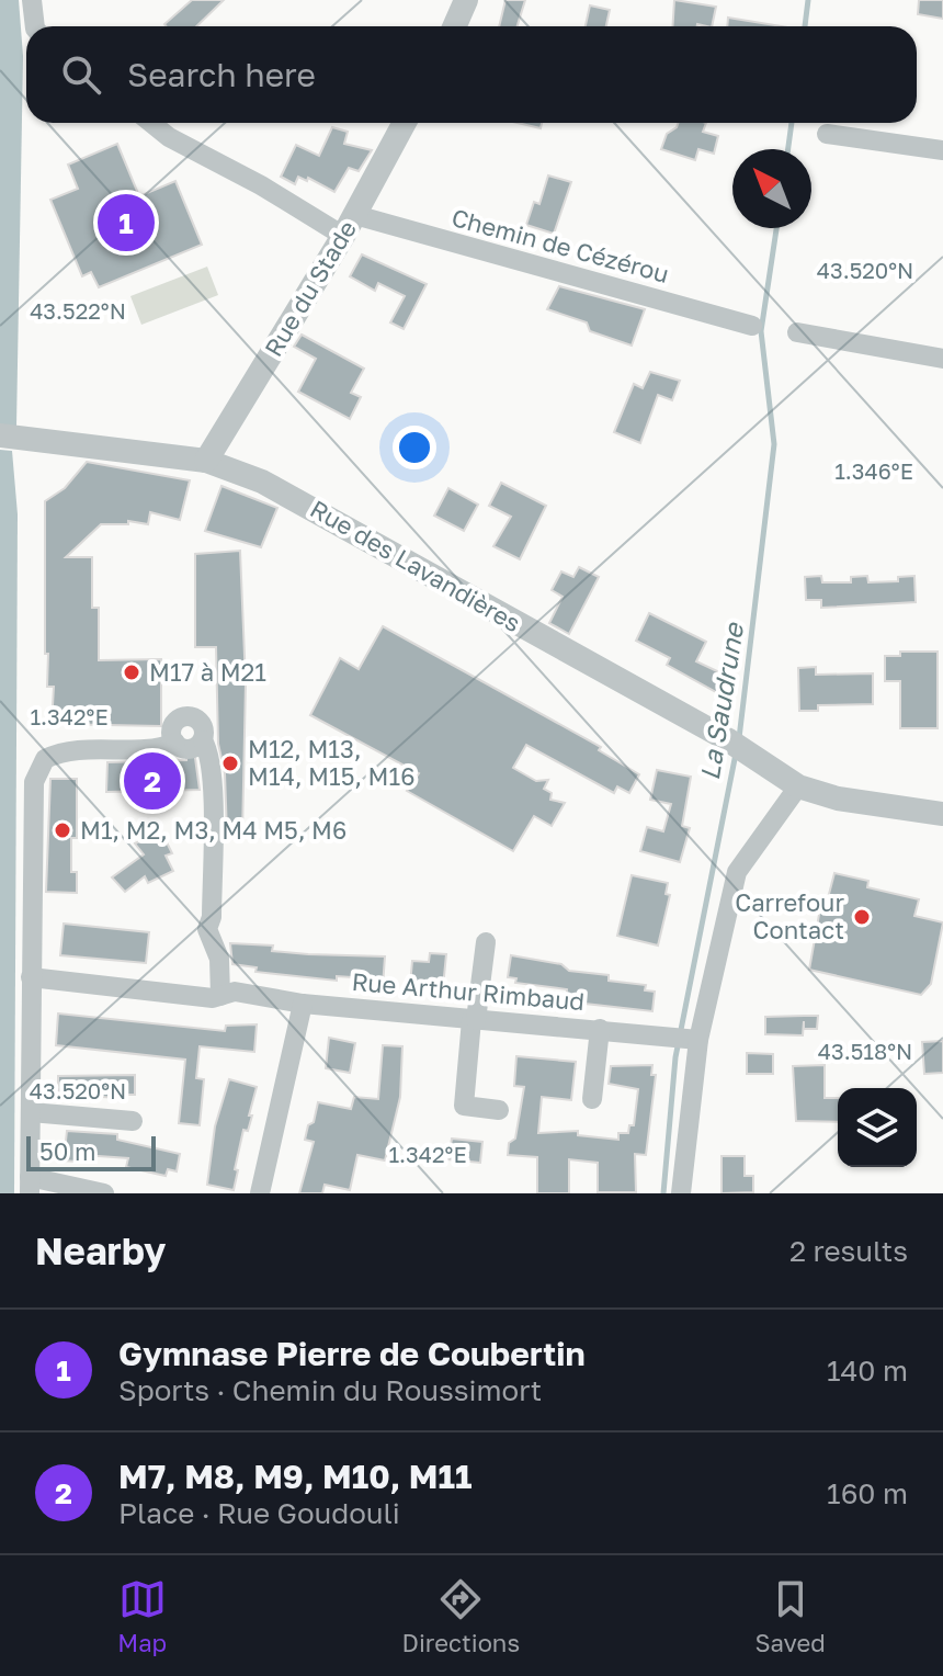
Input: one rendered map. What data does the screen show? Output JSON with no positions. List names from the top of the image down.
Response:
{
  "streets": {
    "street": [
      "Chemin de Cézérou",
      "Rue du Stade",
      "Rue des Lavandières",
      "Rue Arthur Rimbaud"
    ]
  },
  "crossings": [
    ["Chemin de Cézérou", "Rue du Stade"],
    ["Rue du Stade", "Rue des Lavandières"]
  ],
  "water": ["La Saudrune"],
  "places": [
    "M17 à M21",
    "M12, M13, M14, M15, M16",
    "M1, M2, M3, M4 M5, M6",
    "Carrefour Contact"
  ],
  "scale_bar": "50 m",
  "north": "top left",
  "page": {
    "search": "Search here",
    "pins": ["1", "2"],
    "scale": "50 m",
    "heading": ["Nearby", "2 results"],
    "list": [
      {
        "mark": "1",
        "name": "Gymnase Pierre de Coubertin",
        "note": "Sports · Chemin du Roussimort",
        "value": "140 m"
      },
      {
        "mark": "2",
        "name": "M7, M8, M9, M10, M11",
        "note": "Place · Rue Goudouli",
        "value": "160 m"
      }
    ],
    "nav": ["Map", "Directions", "Saved"]
  },
  "coordinates": [
    "43.520°N",
    "43.522°N",
    "1.346°E",
    "1.342°E",
    "43.518°N"
  ]
}
